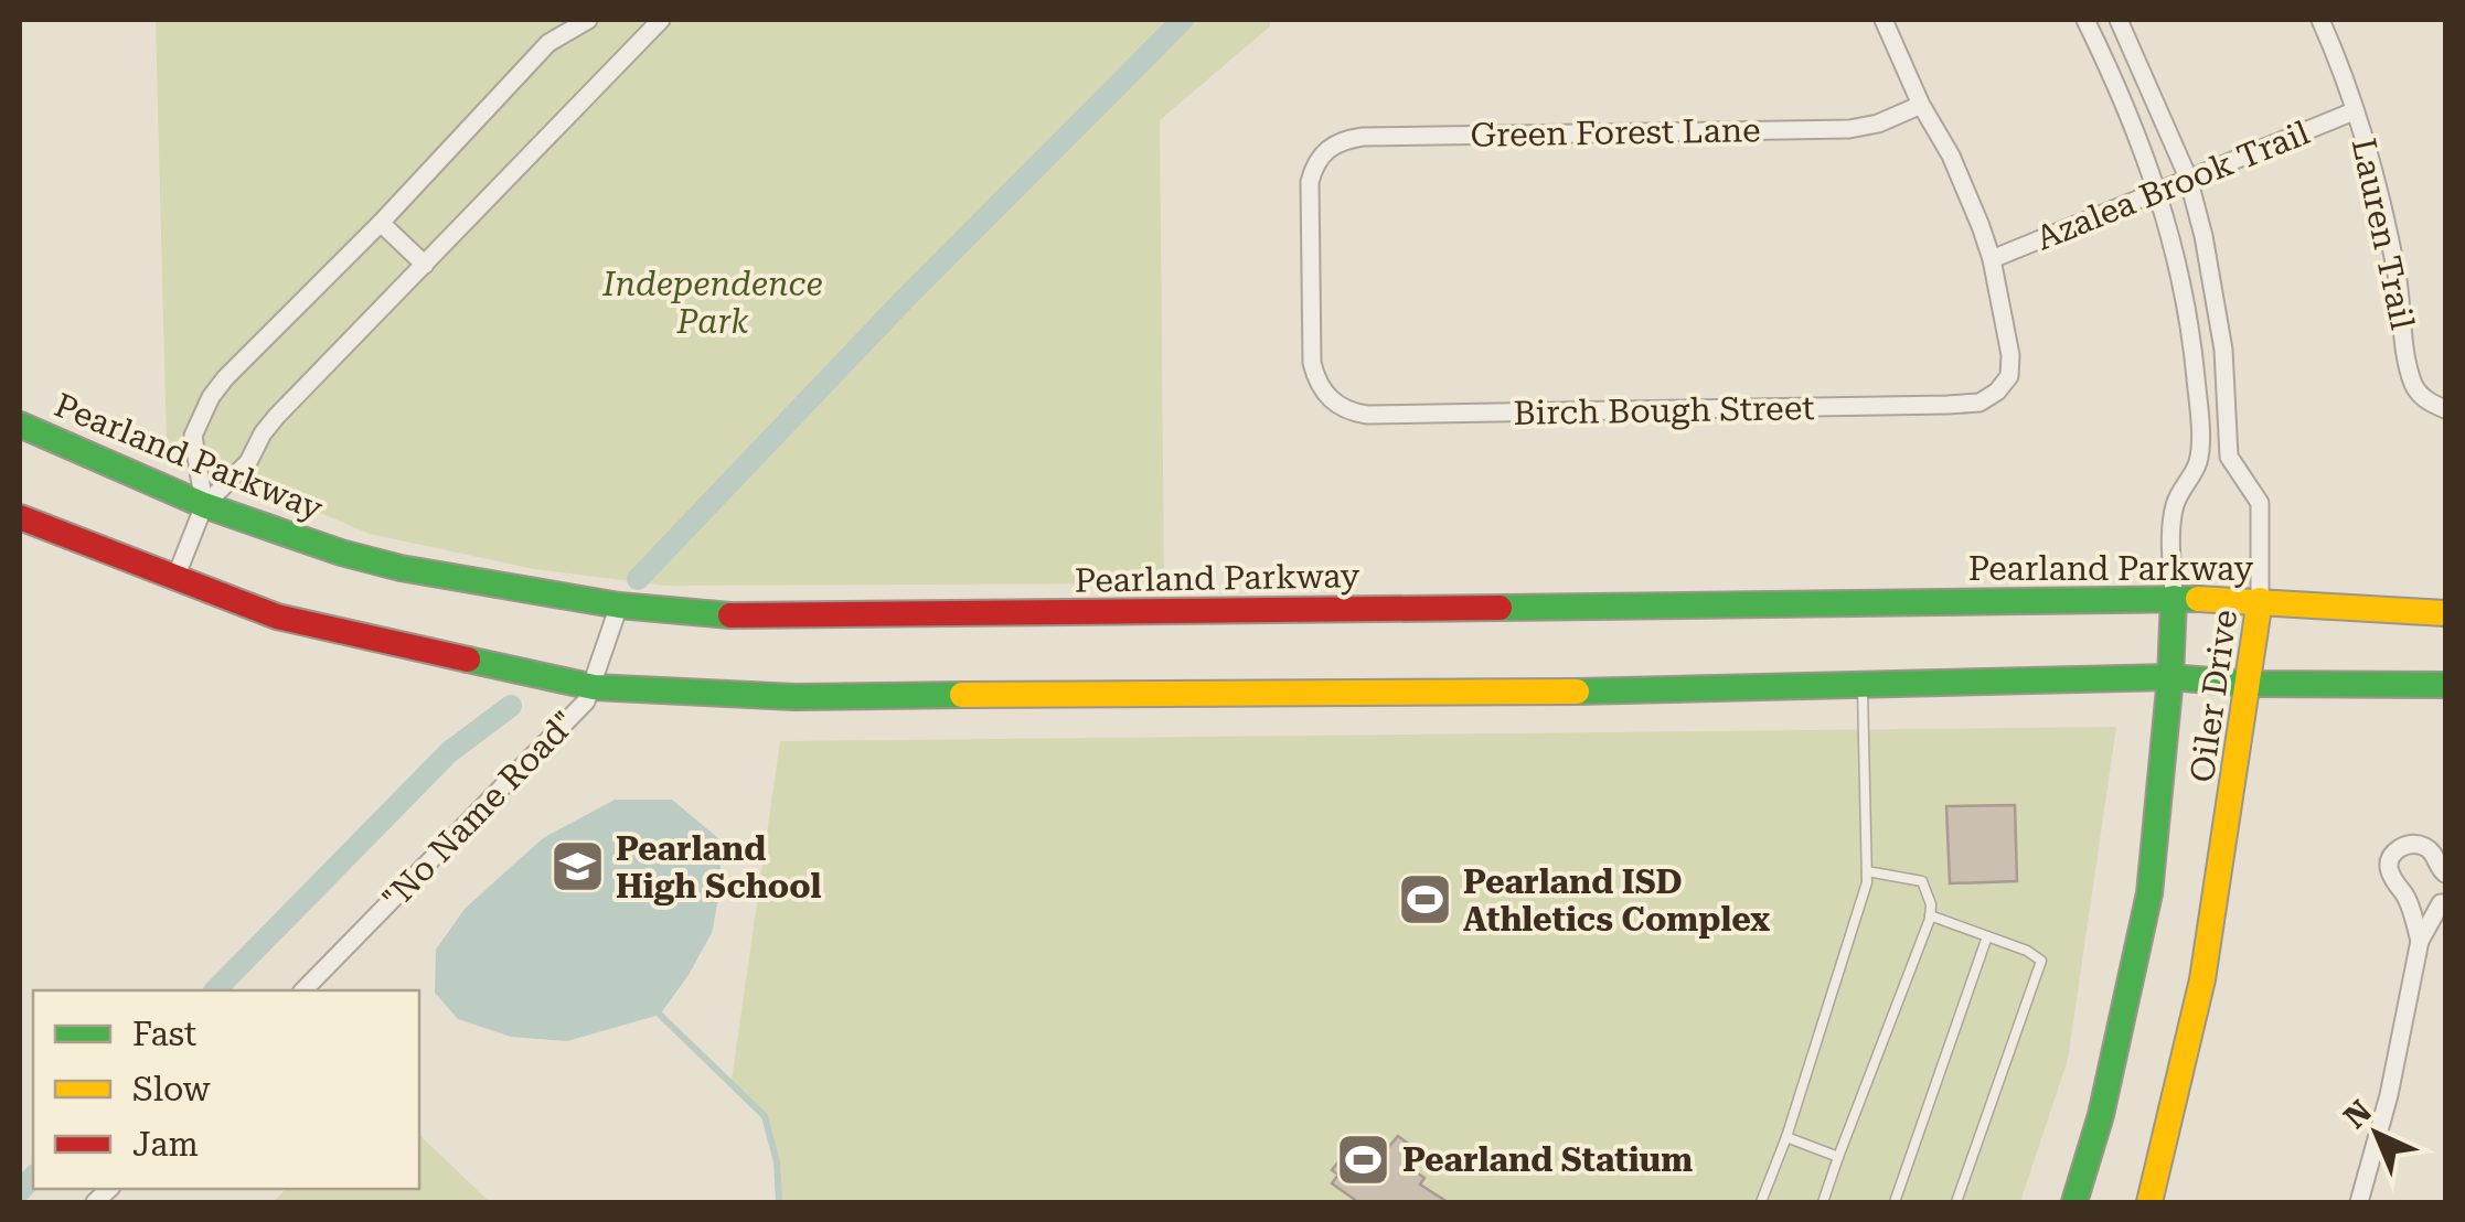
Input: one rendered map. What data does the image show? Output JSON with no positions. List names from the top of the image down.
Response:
{
  "streets": {
    "main road": ["Pearland Parkway", "Oiler Drive"],
    "street": [
      "Green Forest Lane",
      "Azalea Brook Trail",
      "Lauren Trail",
      "Birch Bough Street",
      "\"No Name Road\""
    ]
  },
  "crossings": [
    ["Green Forest Lane", "Birch Bough Street"],
    ["Azalea Brook Trail", "Lauren Trail"],
    ["Azalea Brook Trail", "Birch Bough Street"],
    ["Azalea Brook Trail", "Oiler Drive"],
    ["Pearland Parkway", "Oiler Drive"],
    ["Pearland Parkway", "\"No Name Road\""]
  ],
  "parks": ["Independence Park"],
  "places": {
    "school or university": ["Pearland High School"],
    "sports": ["Pearland ISD Athletics Complex", "Pearland Statium"]
  },
  "legend": ["Fast", "Slow", "Jam"],
  "north": "top left"
}
